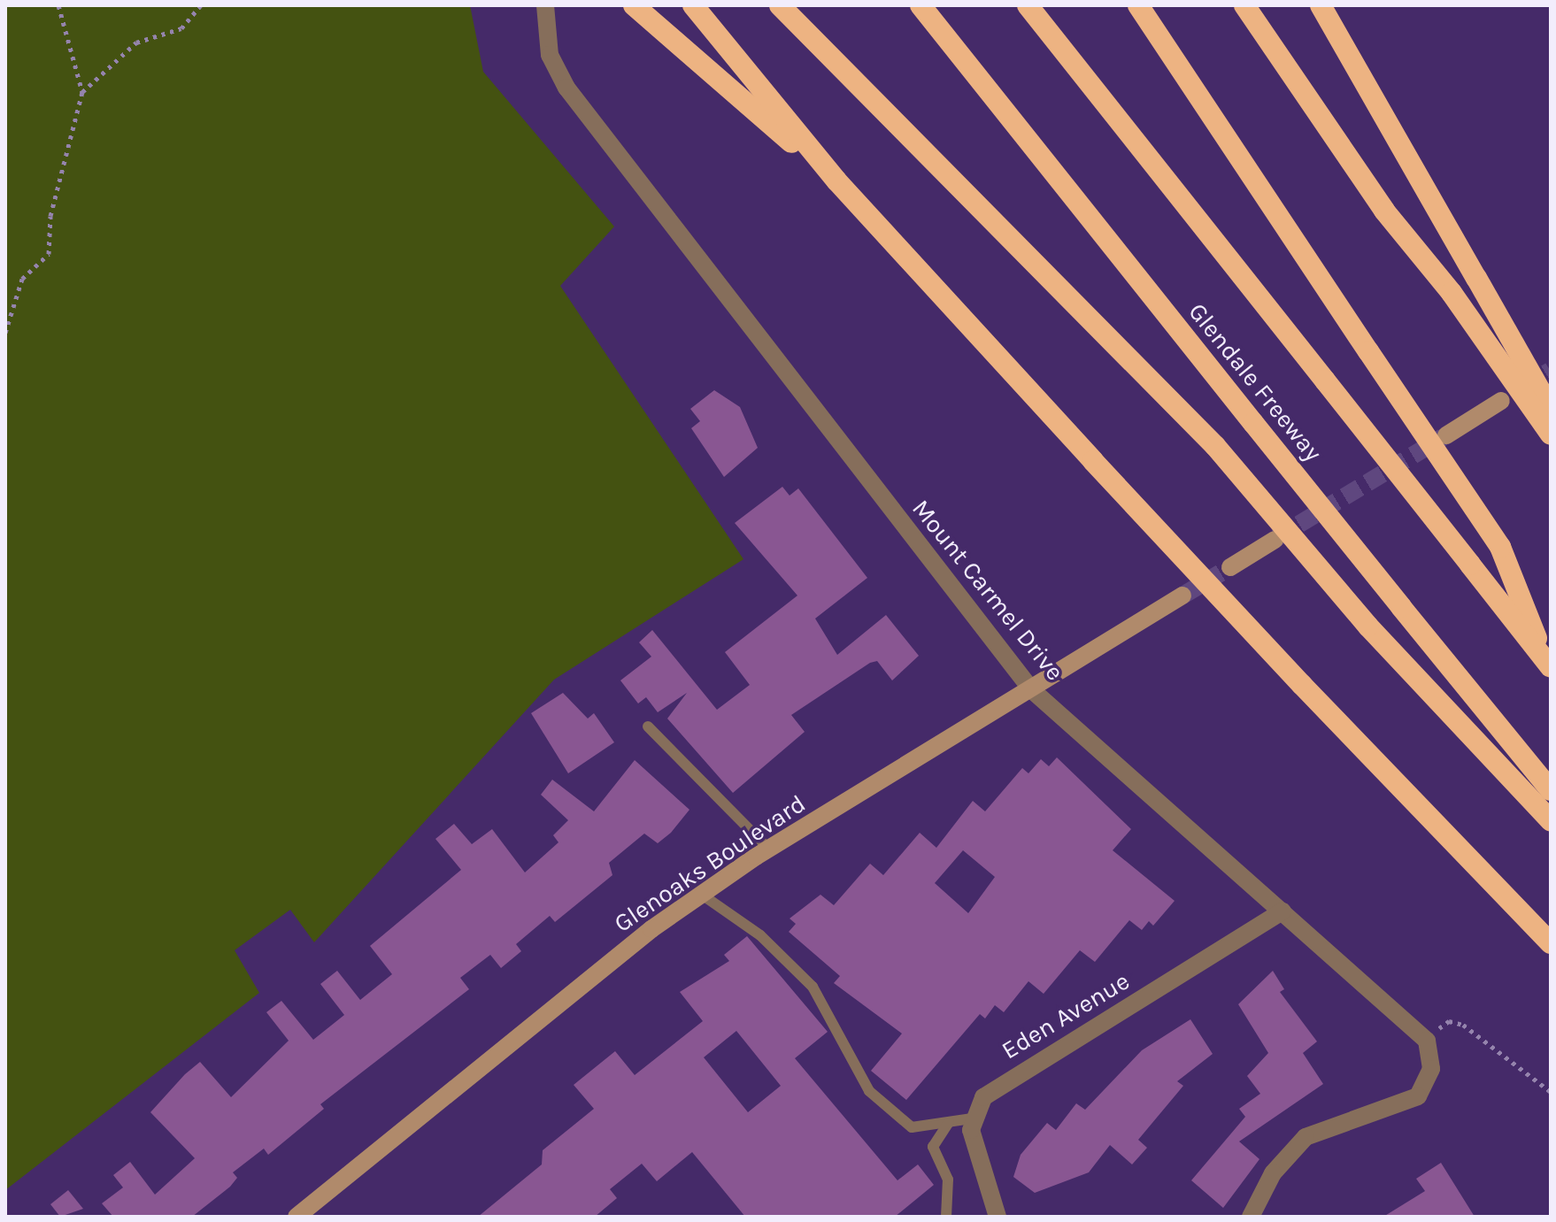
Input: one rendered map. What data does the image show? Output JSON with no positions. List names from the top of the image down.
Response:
{
  "streets": {
    "highway": ["Glendale Freeway"],
    "street": ["Mount Carmel Drive", "Glenoaks Boulevard", "Eden Avenue"]
  },
  "crossings": [
    ["Mount Carmel Drive", "Glenoaks Boulevard"],
    ["Mount Carmel Drive", "Eden Avenue"]
  ]
}
